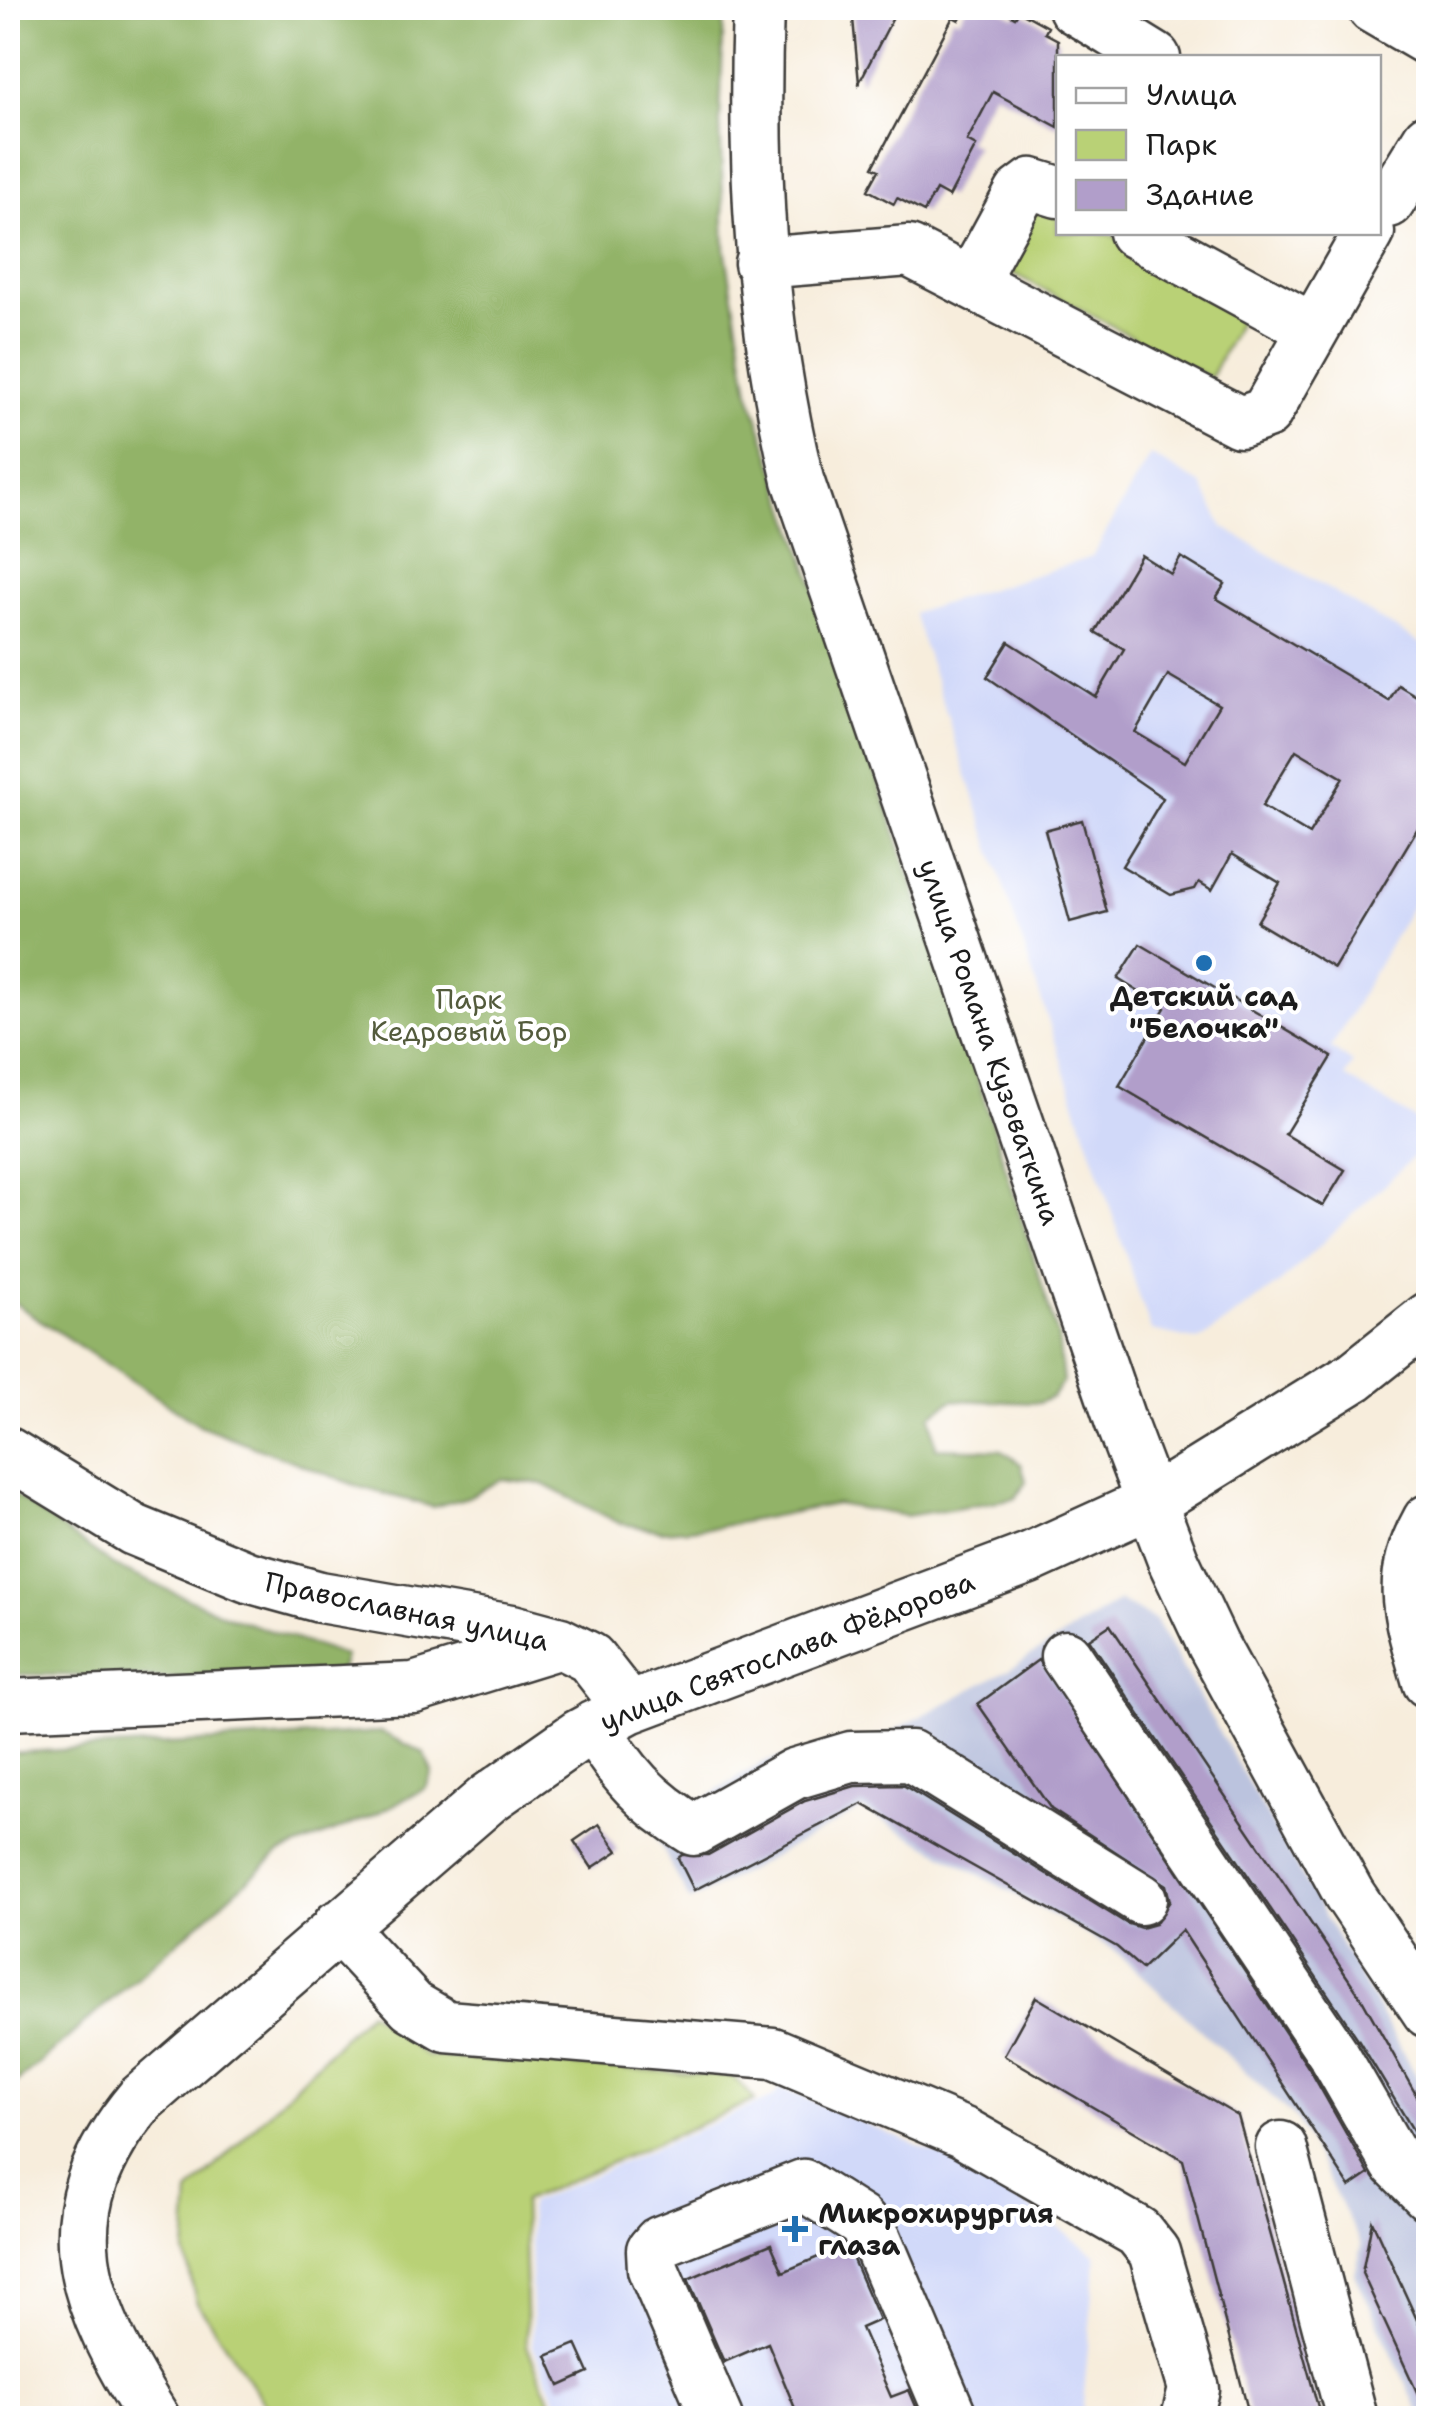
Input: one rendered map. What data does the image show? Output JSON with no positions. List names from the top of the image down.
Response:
{
  "streets": {
    "street": ["улица Романа Кузоваткина", "Православная улица", "улица Святослава Фёдорова"]
  },
  "crossings": [
    ["улица Романа Кузоваткина", "улица Святослава Фёдорова"],
    ["Православная улица", "улица Святослава Фёдорова"]
  ],
  "parks": ["Парк Кедровый Бор"],
  "places": {
    "other": ["Детский сад \"Белочка\""],
    "health": ["Микрохирургия глаза"]
  },
  "legend": ["Улица", "Парк", "Здание"]
}
